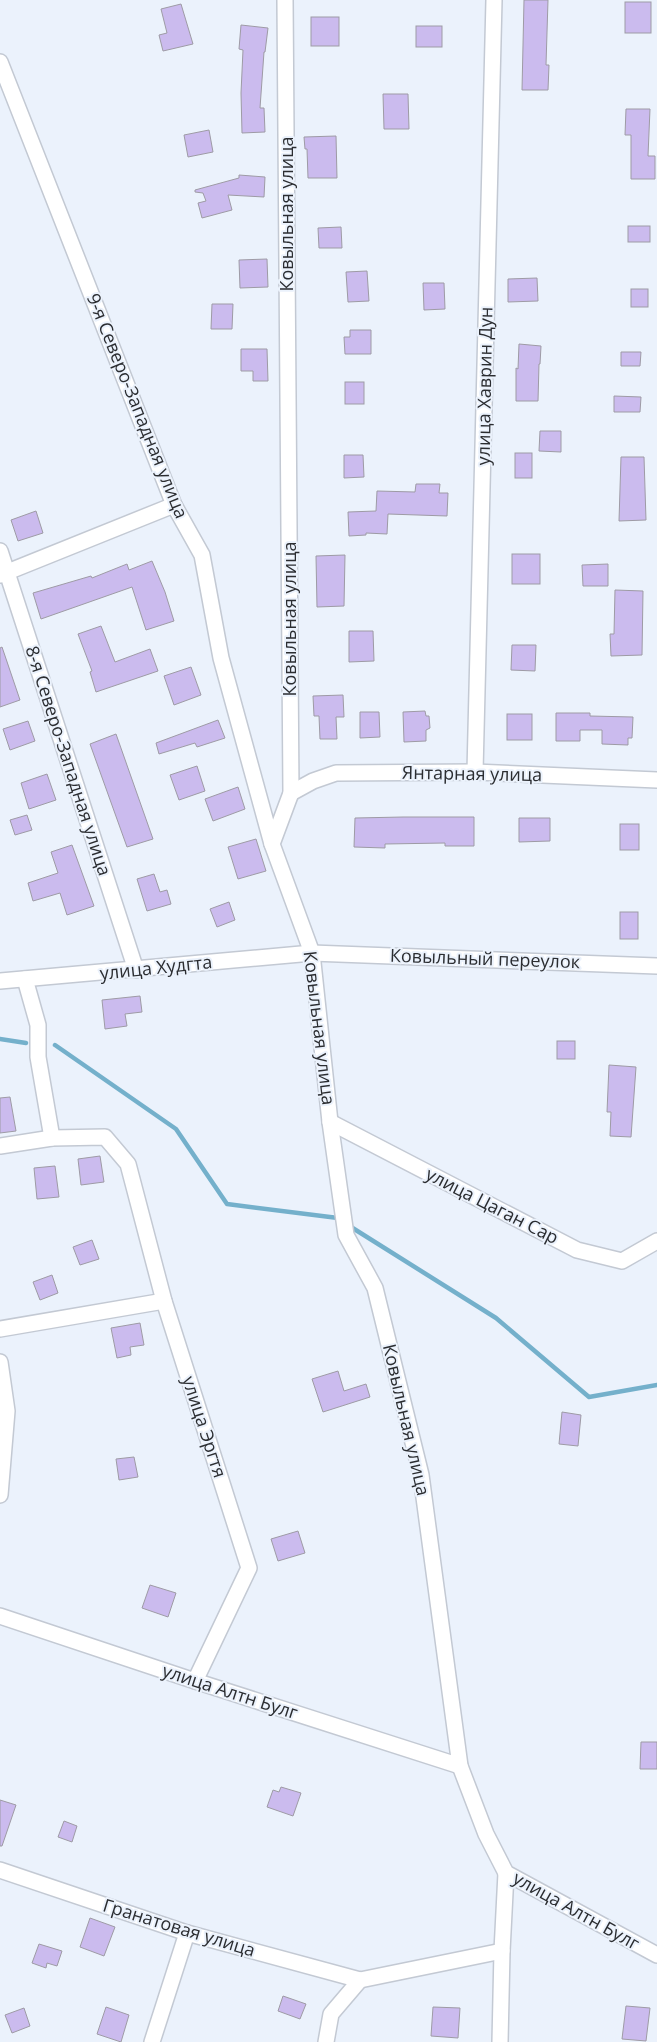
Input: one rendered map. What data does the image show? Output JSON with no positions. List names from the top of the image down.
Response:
{
  "streets": {
    "street": [
      "Ковыльная улица",
      "улица Хаврин Дун",
      "9-я Северо-Западная улица",
      "8-я Северо-Западная улица",
      "Янтарная улица",
      "Ковыльный переулок",
      "улица Худгта",
      "улица Цаган Сар",
      "улица Эргтя",
      "улица Алтн Булг",
      "Гранатовая улица"
    ]
  },
  "crossings": [
    ["Ковыльная улица", "9-я Северо-Западная улица"],
    ["Ковыльная улица", "Янтарная улица"],
    ["Ковыльная улица", "Ковыльный переулок"],
    ["Ковыльная улица", "улица Худгта"],
    ["Ковыльная улица", "улица Цаган Сар"],
    ["Ковыльная улица", "улица Алтн Булг"],
    ["улица Хаврин Дун", "Янтарная улица"],
    ["8-я Северо-Западная улица", "улица Худгта"],
    ["Ковыльный переулок", "улица Худгта"],
    ["улица Эргтя", "улица Алтн Булг"]
  ]
}
